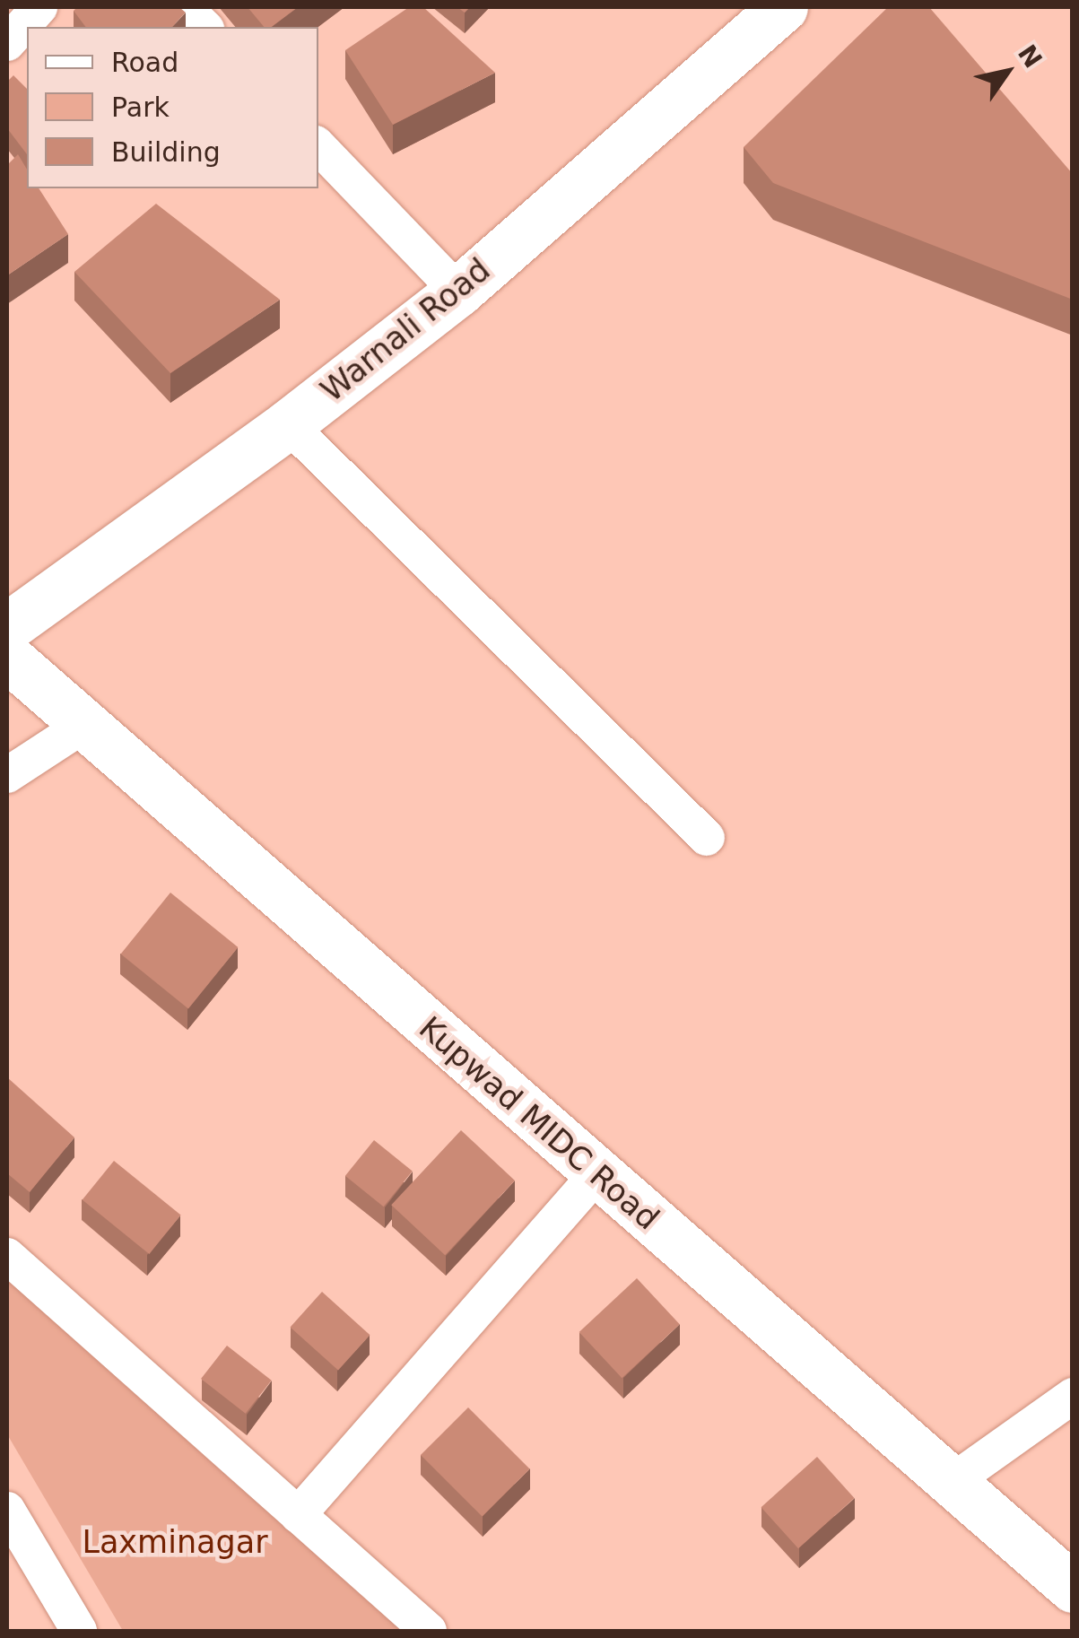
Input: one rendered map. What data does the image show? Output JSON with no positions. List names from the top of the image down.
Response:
{
  "streets": {
    "main road": ["Warnali Road", "Kupwad MIDC Road"]
  },
  "parks": ["Laxminagar"],
  "legend": ["Road", "Park", "Building"],
  "north": "top right"
}
